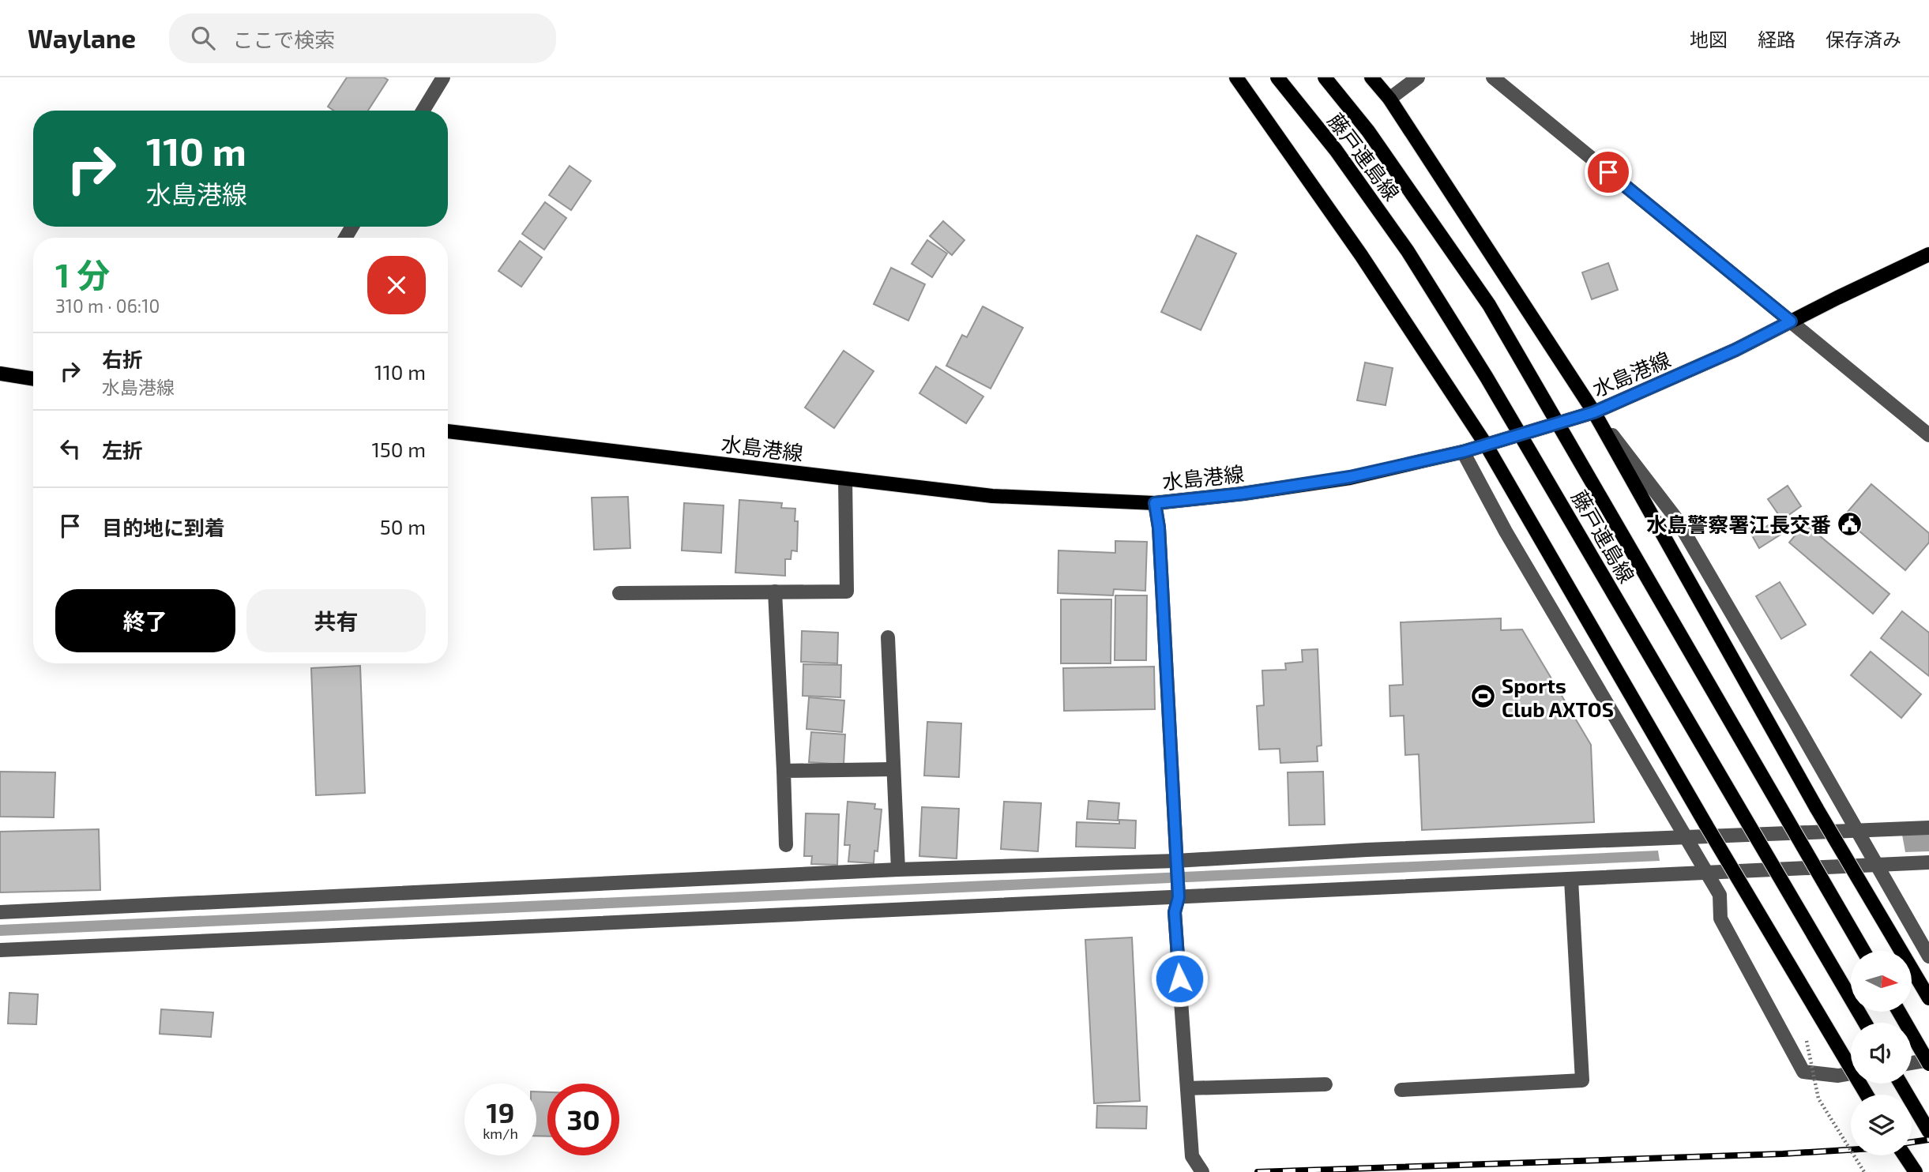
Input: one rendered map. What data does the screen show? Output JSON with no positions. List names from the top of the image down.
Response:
{
  "streets": {
    "main road": ["藤戸連島線", "水島港線"]
  },
  "places": {
    "public building": ["水島警察署江長交番"],
    "sports": ["Sports Club AXTOS"]
  },
  "north": "right",
  "page": {
    "header": "Waylane",
    "search": "ここで検索",
    "nav": ["地図", "経路", "保存済み"],
    "turn": ["110 m", "水島港線"],
    "heading": ["1 分", "310 m · 06:10"],
    "list": [
      {
        "name": "右折",
        "note": "水島港線",
        "value": "110 m"
      },
      {
        "name": "左折",
        "value": "150 m"
      },
      {
        "name": "目的地に到着",
        "value": "50 m"
      }
    ],
    "buttons": ["終了", "共有"],
    "speed": "19 km/h",
    "limit": "30"
  }
}
